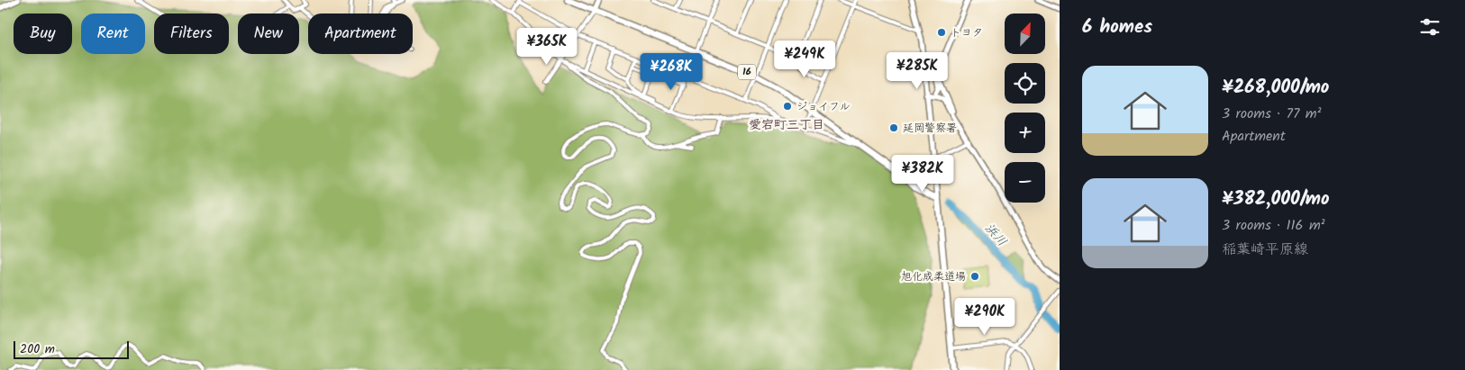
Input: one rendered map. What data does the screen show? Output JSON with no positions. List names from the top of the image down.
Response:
{
  "streets": {
    "main road": ["16"]
  },
  "districts": ["愛宕町三丁目"],
  "water": ["浜川"],
  "places": [
    "トヨタ",
    "ジョイフル",
    "延岡警察署",
    "旭化成柔道場"
  ],
  "scale_bar": "200 m",
  "north": "top right",
  "page": {
    "heading": "6 homes",
    "map_buttons": ["+", "−"],
    "chip": [
      "Buy",
      "Rent",
      "Filters",
      "New",
      "Apartment"
    ],
    "price": [
      "¥365K",
      "¥249K",
      "¥285K",
      "¥268K",
      "¥382K",
      "¥290K"
    ],
    "list": [
      {
        "name": "¥268,000/mo",
        "note": "3 rooms · 77 m² · Apartment"
      },
      {
        "name": "¥382,000/mo",
        "note": "3 rooms · 116 m² · 稲葉崎平原線"
      }
    ],
    "scale": "200 m"
  }
}
